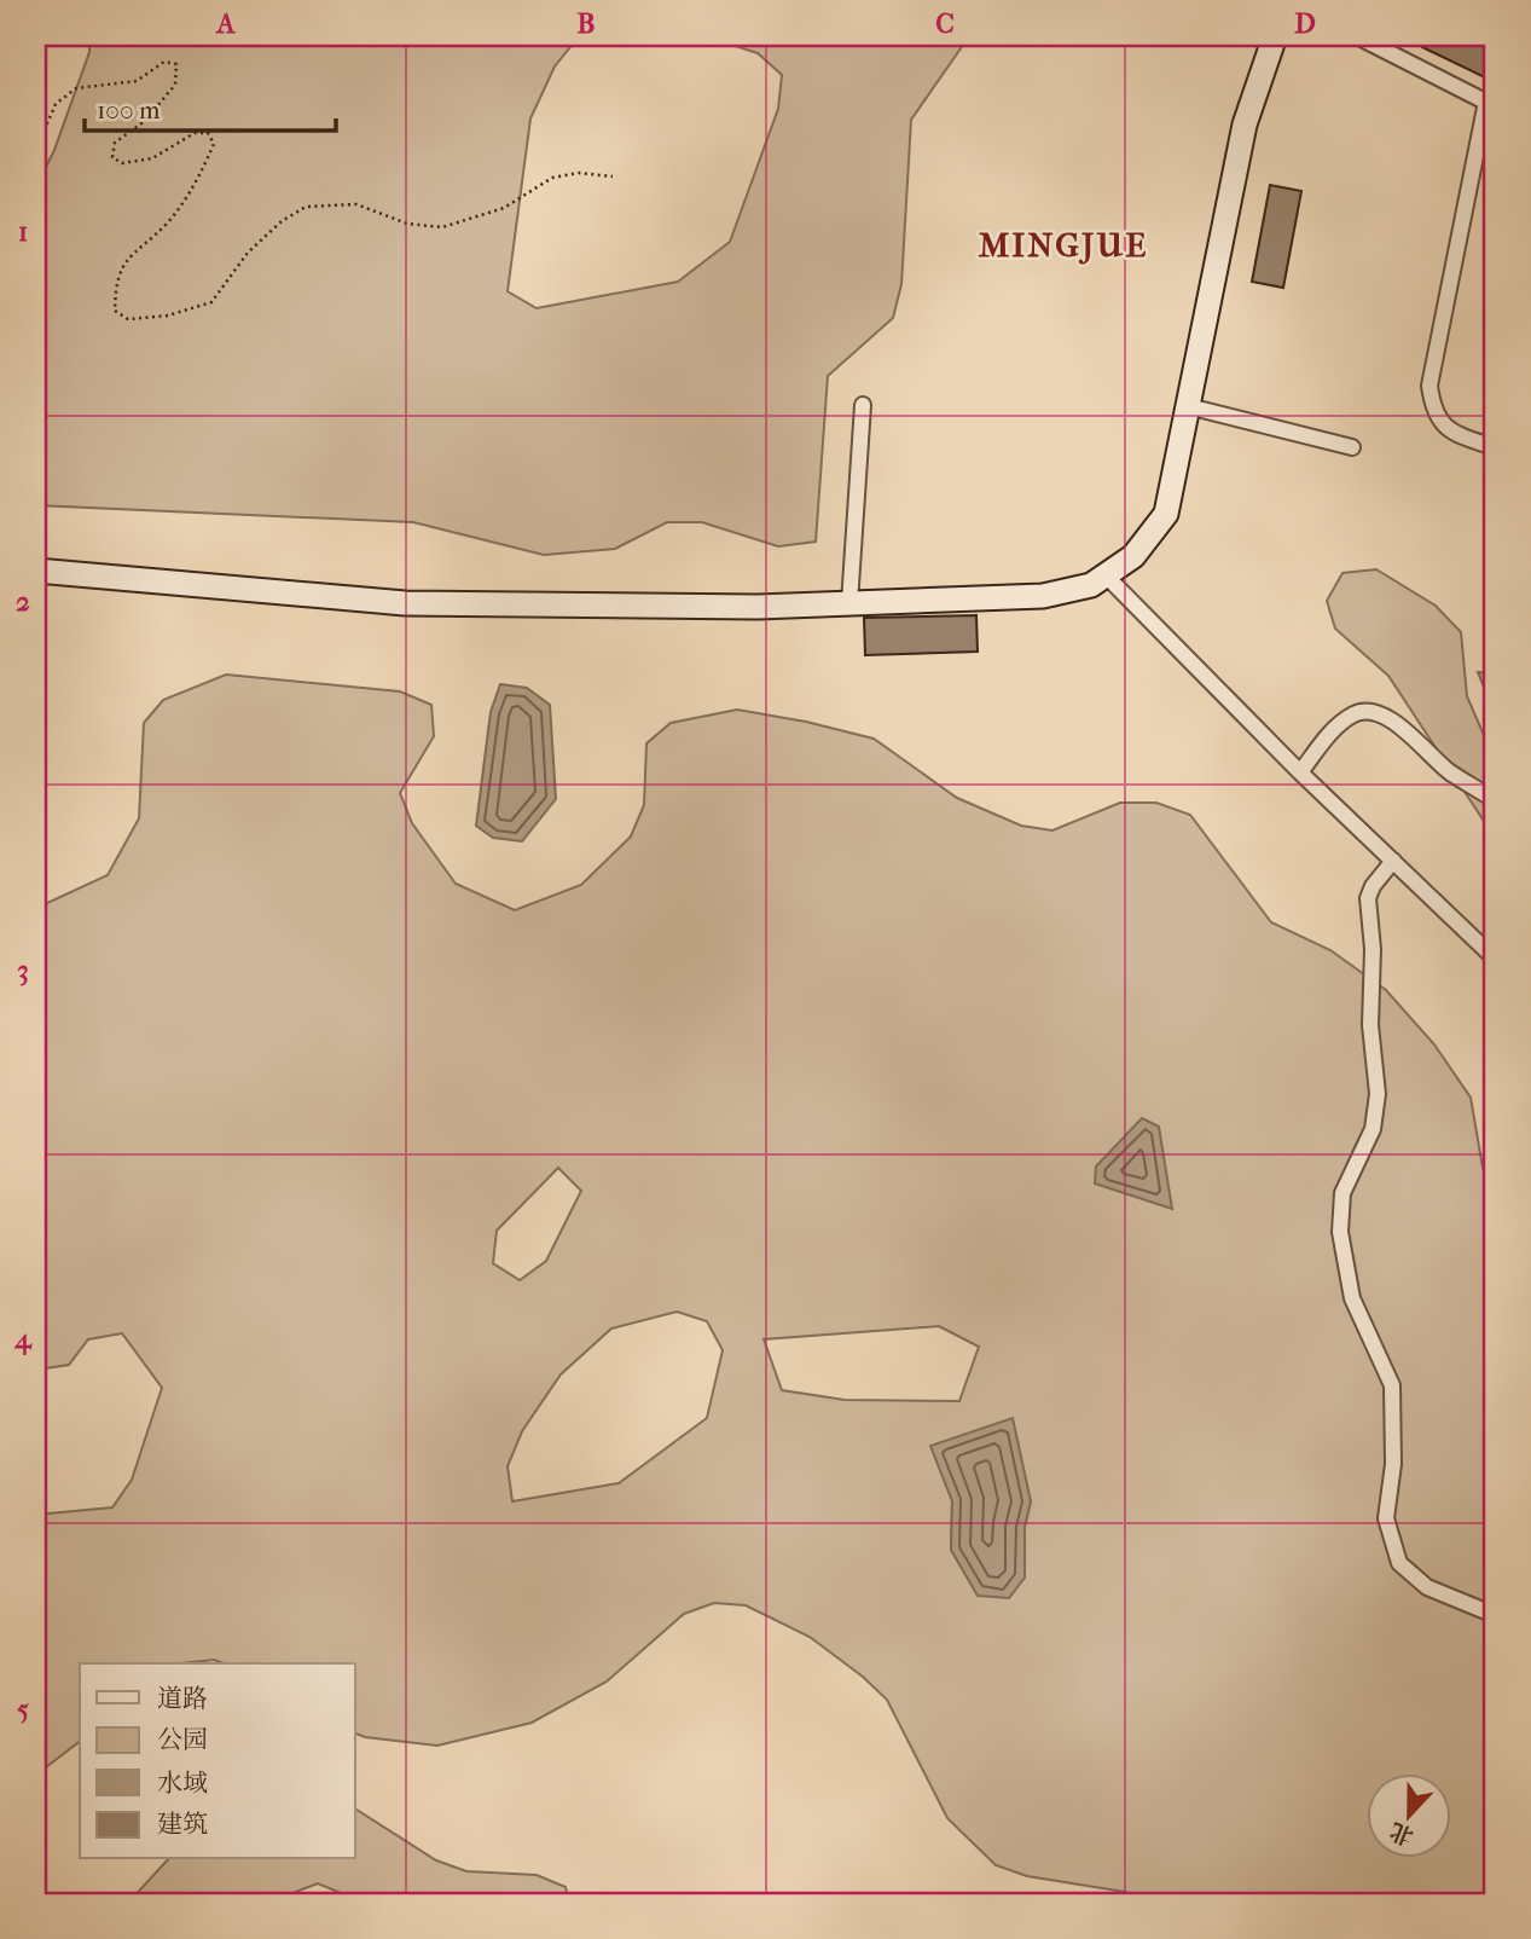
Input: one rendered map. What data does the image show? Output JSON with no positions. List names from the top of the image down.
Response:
{
  "districts": ["MINGJUE"],
  "legend": [
    "道路",
    "公园",
    "水域",
    "建筑"
  ],
  "scale_bar": "100 m",
  "north": "bottom",
  "grid": {
    "columns": [
      "A",
      "B",
      "C",
      "D"
    ],
    "rows": [
      "1",
      "2",
      "3",
      "4",
      "5"
    ]
  }
}
